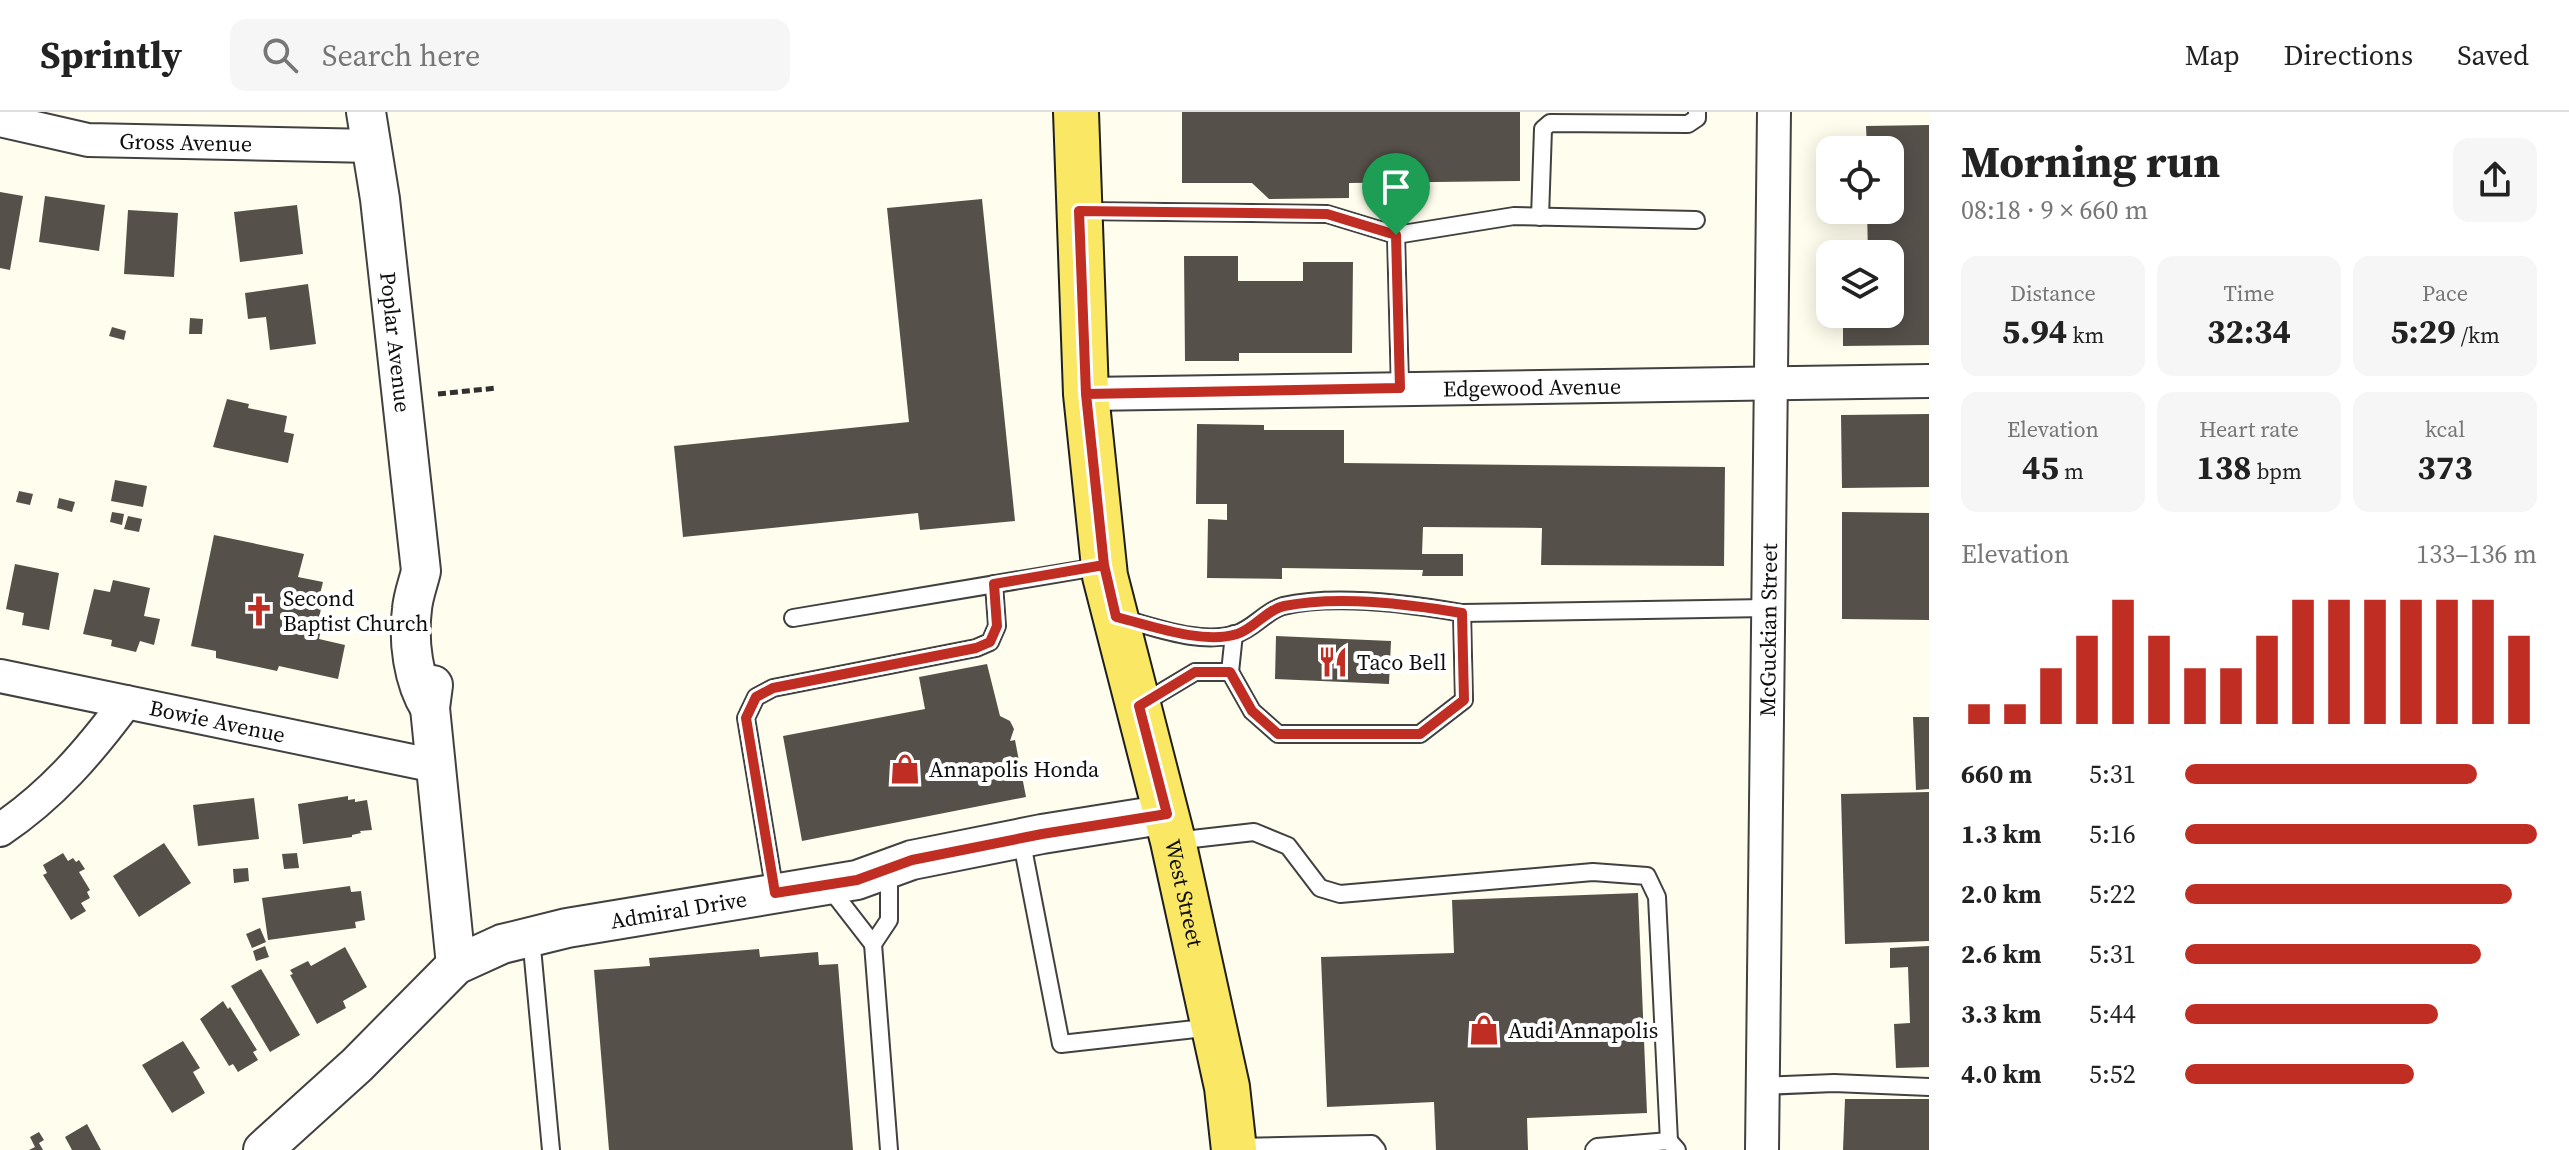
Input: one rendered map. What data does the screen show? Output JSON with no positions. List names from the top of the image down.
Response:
{
  "streets": {
    "main road": ["West Street"],
    "street": [
      "Gross Avenue",
      "Poplar Avenue",
      "Edgewood Avenue",
      "McGuckian Street",
      "Bowie Avenue",
      "Admiral Drive"
    ]
  },
  "crossings": [
    ["Gross Avenue", "Poplar Avenue"],
    ["Poplar Avenue", "Bowie Avenue"],
    ["Poplar Avenue", "Admiral Drive"],
    ["Edgewood Avenue", "McGuckian Street"],
    ["Edgewood Avenue", "West Street"],
    ["West Street", "Admiral Drive"]
  ],
  "places": {
    "church": ["Second Baptist Church"],
    "restaurant": ["Taco Bell"],
    "shop": ["Annapolis Honda", "Audi Annapolis"]
  },
  "page": {
    "header": "Sprintly",
    "search": "Search here",
    "nav": ["Map", "Directions", "Saved"],
    "heading": ["Morning run", "08:18 · 9 × 660 m"],
    "stats": [
      ["Distance", "5.94 km"],
      ["Time", "32:34"],
      ["Pace", "5:29 /km"],
      ["Elevation", "45 m"],
      ["Heart rate", "138 bpm"],
      ["kcal", "373"]
    ],
    "chart": ["Elevation", "133–136 m"],
    "list": [
      {
        "name": "660 m",
        "note": "5:31"
      },
      {
        "name": "1.3 km",
        "note": "5:16"
      },
      {
        "name": "2.0 km",
        "note": "5:22"
      },
      {
        "name": "2.6 km",
        "note": "5:31"
      },
      {
        "name": "3.3 km",
        "note": "5:44"
      },
      {
        "name": "4.0 km",
        "note": "5:52"
      }
    ]
  }
}
